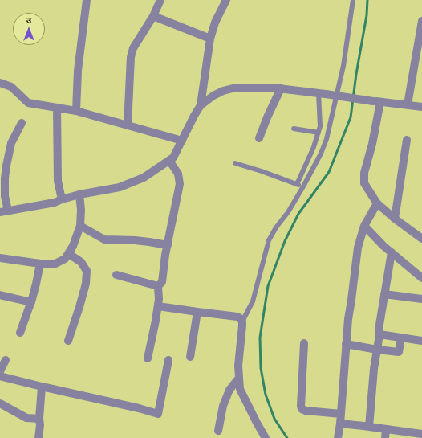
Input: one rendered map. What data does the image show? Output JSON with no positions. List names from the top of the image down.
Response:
{
  "north": "top"
}
